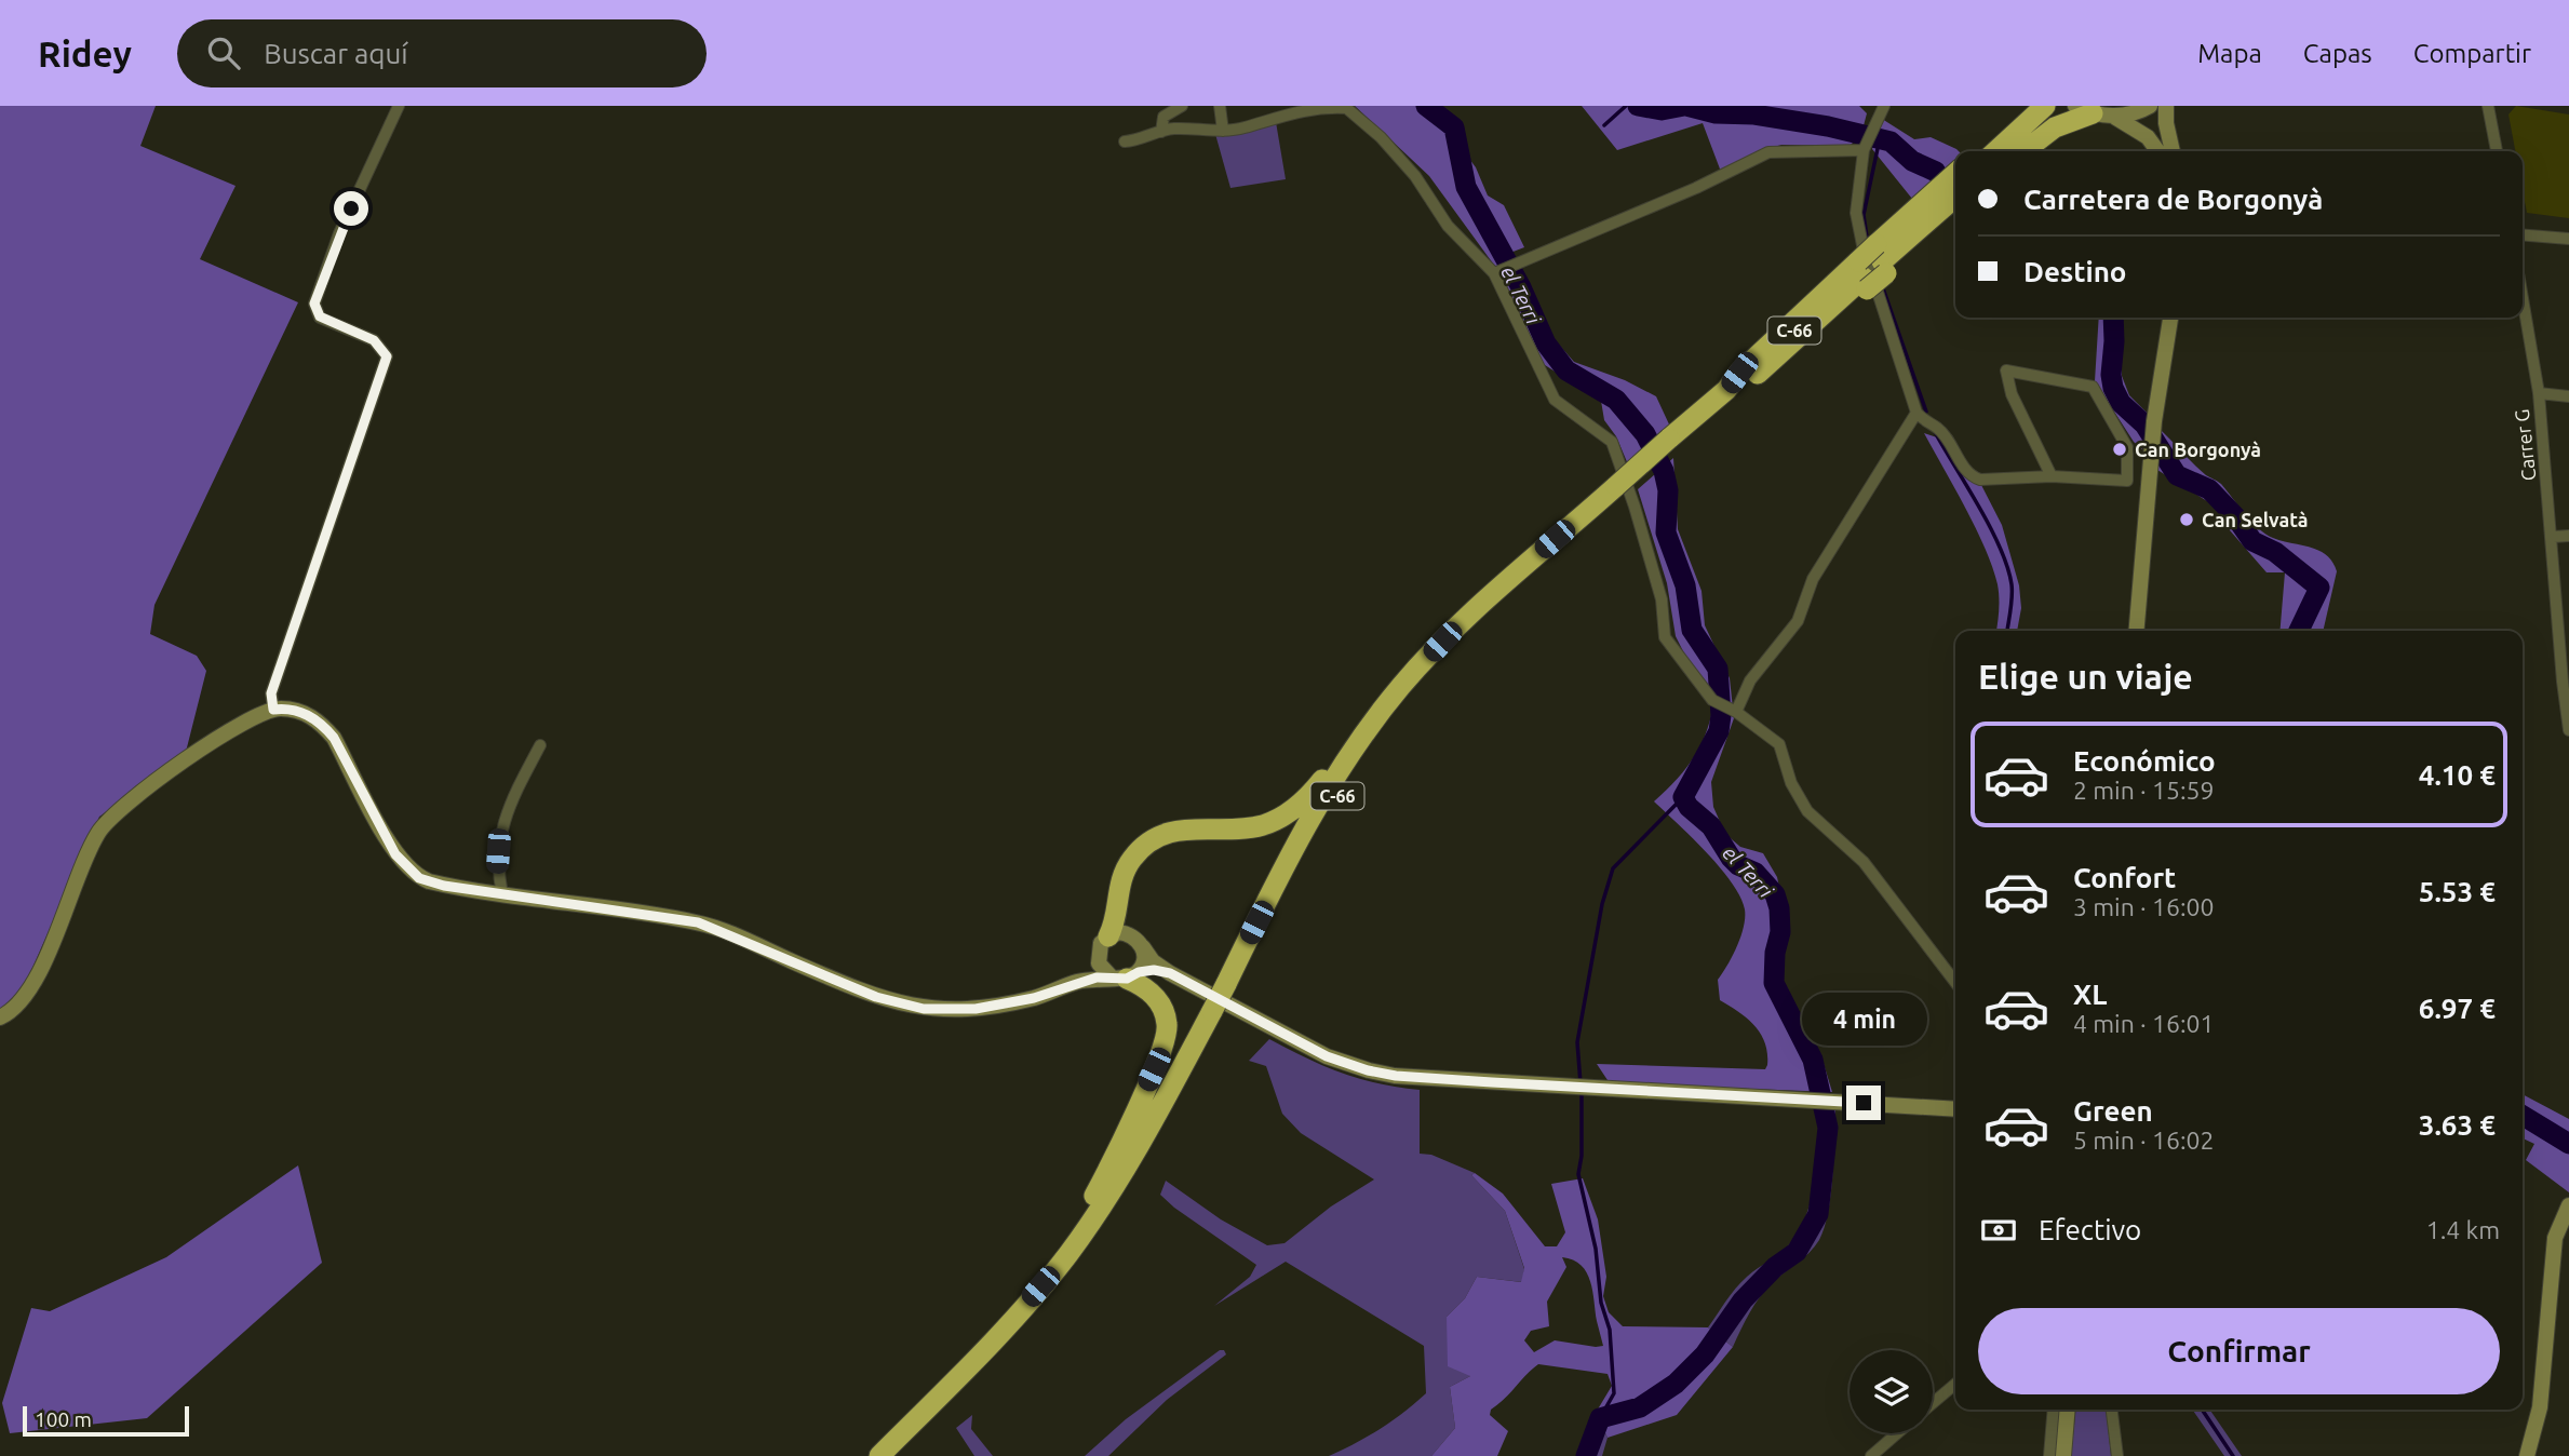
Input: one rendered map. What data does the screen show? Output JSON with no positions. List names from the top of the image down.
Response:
{
  "streets": {
    "highway": ["C-66"],
    "street": ["Carrer G"]
  },
  "water": ["el Terri"],
  "places": ["Can Borgonyà", "Can Selvatà"],
  "scale_bar": "100 m",
  "page": {
    "header": "Ridey",
    "search": "Buscar aquí",
    "nav": ["Mapa", "Capas", "Compartir"],
    "banner": ["Carretera de Borgonyà", "Destino"],
    "heading": "Elige un viaje",
    "list": [
      {
        "name": "Económico",
        "note": "2 min · 15:59",
        "value": "4.10 €"
      },
      {
        "name": "Confort",
        "note": "3 min · 16:00",
        "value": "5.53 €"
      },
      {
        "name": "XL",
        "note": "4 min · 16:01",
        "value": "6.97 €"
      },
      {
        "name": "Green",
        "note": "5 min · 16:02",
        "value": "3.63 €"
      }
    ],
    "bubble": "4 min",
    "pay": ["Efectivo", "1.4 km"],
    "buttons": "Confirmar",
    "scale": "100 m"
  }
}
